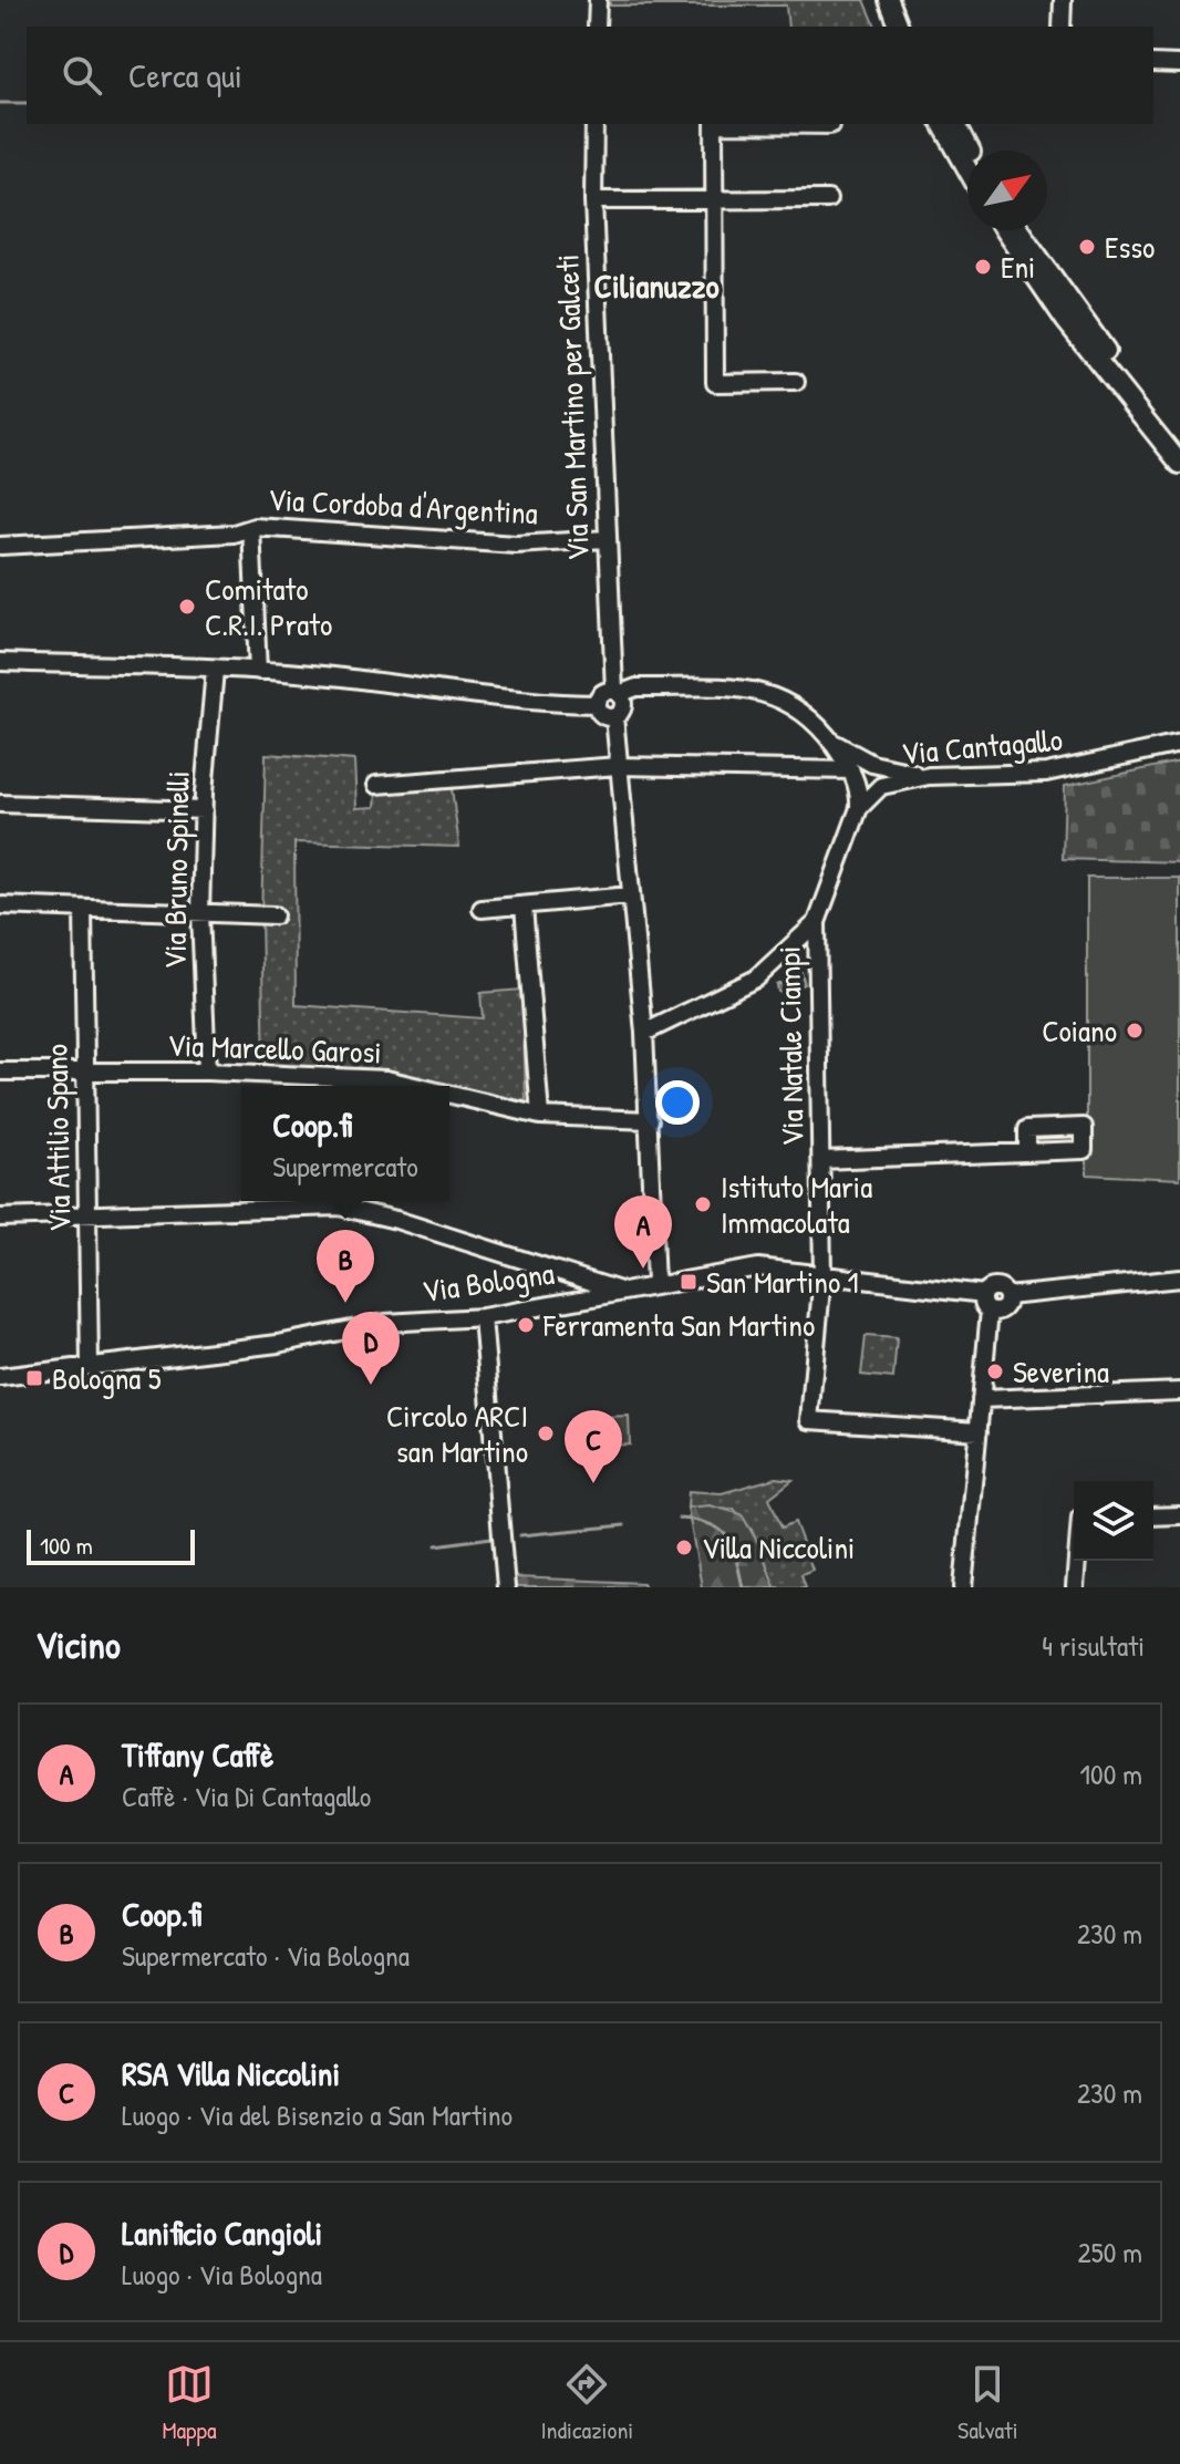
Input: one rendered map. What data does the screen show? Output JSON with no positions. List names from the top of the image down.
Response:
{
  "streets": {
    "street": [
      "Via San Martino per Galceti",
      "Via Cordoba d'Argentina",
      "Via Cantagallo",
      "Via Bruno Spinelli",
      "Via Natale Ciampi",
      "Via Marcello Garosi",
      "Via Attilio Spano",
      "Via Bologna"
    ]
  },
  "crossings": [
    ["Via San Martino per Galceti", "Via Cordoba d'Argentina"],
    ["Via Bruno Spinelli", "Via Marcello Garosi"],
    ["Via Natale Ciampi", "Via Bologna"],
    ["Via Marcello Garosi", "Via Attilio Spano"],
    ["Via Attilio Spano", "Via Bologna"]
  ],
  "districts": ["Cilianuzzo"],
  "places": {
    "other": [
      "Esso",
      "Eni",
      "Comitato C.R.I. Prato",
      "Coiano",
      "Istituto Maria Immacolata",
      "Ferramenta San Martino",
      "Severina",
      "Circolo ARCI san Martino",
      "Villa Niccolini"
    ],
    "transit": ["San Martino 1", "Bologna 5"]
  },
  "scale_bar": "100 m",
  "north": "top right",
  "page": {
    "search": "Cerca qui",
    "popup": ["Coop.fi", "Supermercato"],
    "pins": [
      "A",
      "B",
      "D",
      "C"
    ],
    "scale": "100 m",
    "heading": ["Vicino", "4 risultati"],
    "list": [
      {
        "mark": "A",
        "name": "Tiffany Caffè",
        "note": "Caffè · Via Di Cantagallo",
        "value": "100 m"
      },
      {
        "mark": "B",
        "name": "Coop.fi",
        "note": "Supermercato · Via Bologna",
        "value": "230 m"
      },
      {
        "mark": "C",
        "name": "RSA Villa Niccolini",
        "note": "Luogo · Via del Bisenzio a San Martino",
        "value": "230 m"
      },
      {
        "mark": "D",
        "name": "Lanificio Cangioli",
        "note": "Luogo · Via Bologna",
        "value": "250 m"
      }
    ],
    "nav": ["Mappa", "Indicazioni", "Salvati"]
  }
}
